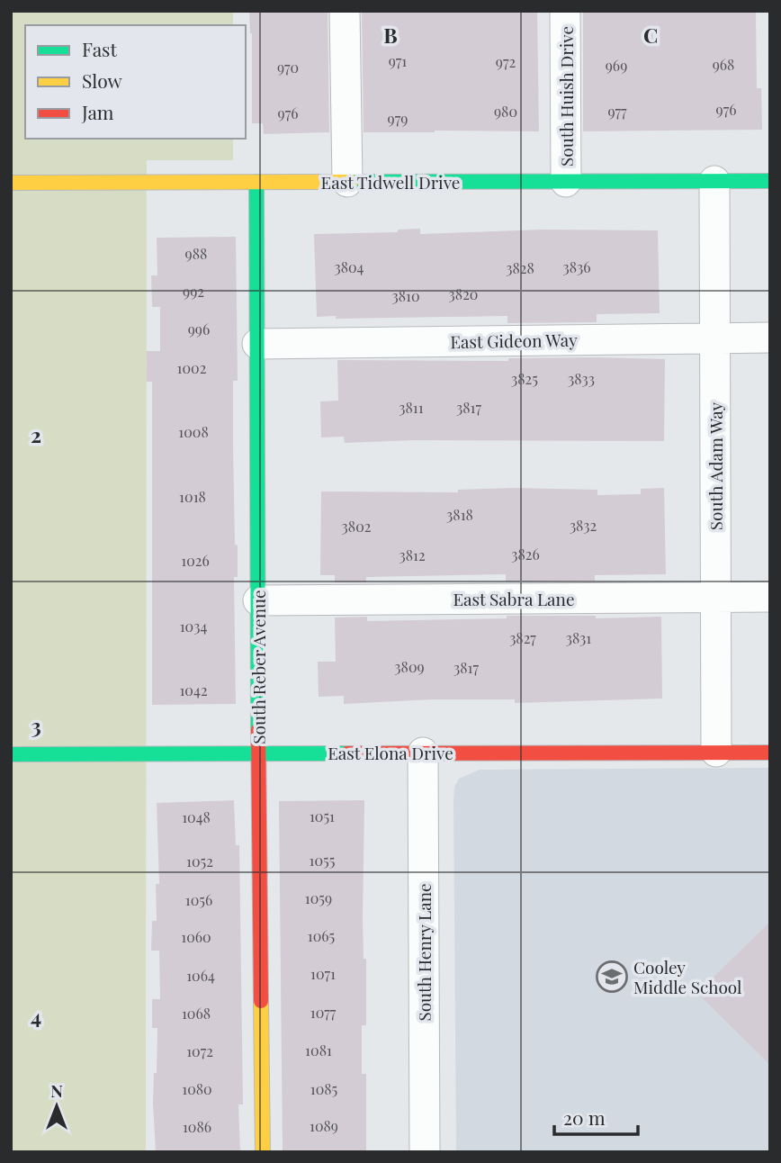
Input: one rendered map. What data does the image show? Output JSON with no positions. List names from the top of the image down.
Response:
{
  "streets": {
    "street": [
      "South Huish Drive",
      "East Tidwell Drive",
      "East Gideon Way",
      "South Adam Way",
      "East Sabra Lane",
      "South Reber Avenue",
      "East Elona Drive",
      "South Henry Lane"
    ]
  },
  "crossings": [
    ["South Huish Drive", "East Tidwell Drive"],
    ["East Tidwell Drive", "South Adam Way"],
    ["East Tidwell Drive", "South Reber Avenue"],
    ["East Gideon Way", "South Adam Way"],
    ["East Gideon Way", "South Reber Avenue"],
    ["South Adam Way", "East Sabra Lane"],
    ["South Adam Way", "East Elona Drive"],
    ["East Sabra Lane", "South Reber Avenue"],
    ["South Reber Avenue", "East Elona Drive"],
    ["East Elona Drive", "South Henry Lane"]
  ],
  "places": {
    "school or university": ["Cooley Middle School"]
  },
  "house_numbers": [
    "971",
    "972",
    "968",
    "969",
    "970",
    "976",
    "980",
    "977",
    "976",
    "979",
    "988",
    "3804",
    "3836",
    "3828",
    "992",
    "3820",
    "3810",
    "996",
    "1002",
    "3825",
    "3833",
    "3811",
    "3817",
    "1008",
    "1018",
    "3818",
    "3832",
    "3802",
    "3826",
    "3812",
    "1026",
    "1034",
    "3827",
    "3831",
    "3809",
    "3817",
    "1042",
    "1051",
    "1048",
    "1055",
    "1052",
    "1059",
    "1056",
    "1065",
    "1060",
    "1071",
    "1064",
    "1077",
    "1068",
    "1081",
    "1072",
    "1080",
    "1085",
    "1089",
    "1086"
  ],
  "legend": ["Fast", "Slow", "Jam"],
  "scale_bar": "20 m",
  "north": "top",
  "grid": {
    "columns": ["B", "C"],
    "rows": ["2", "3", "4"]
  }
}
